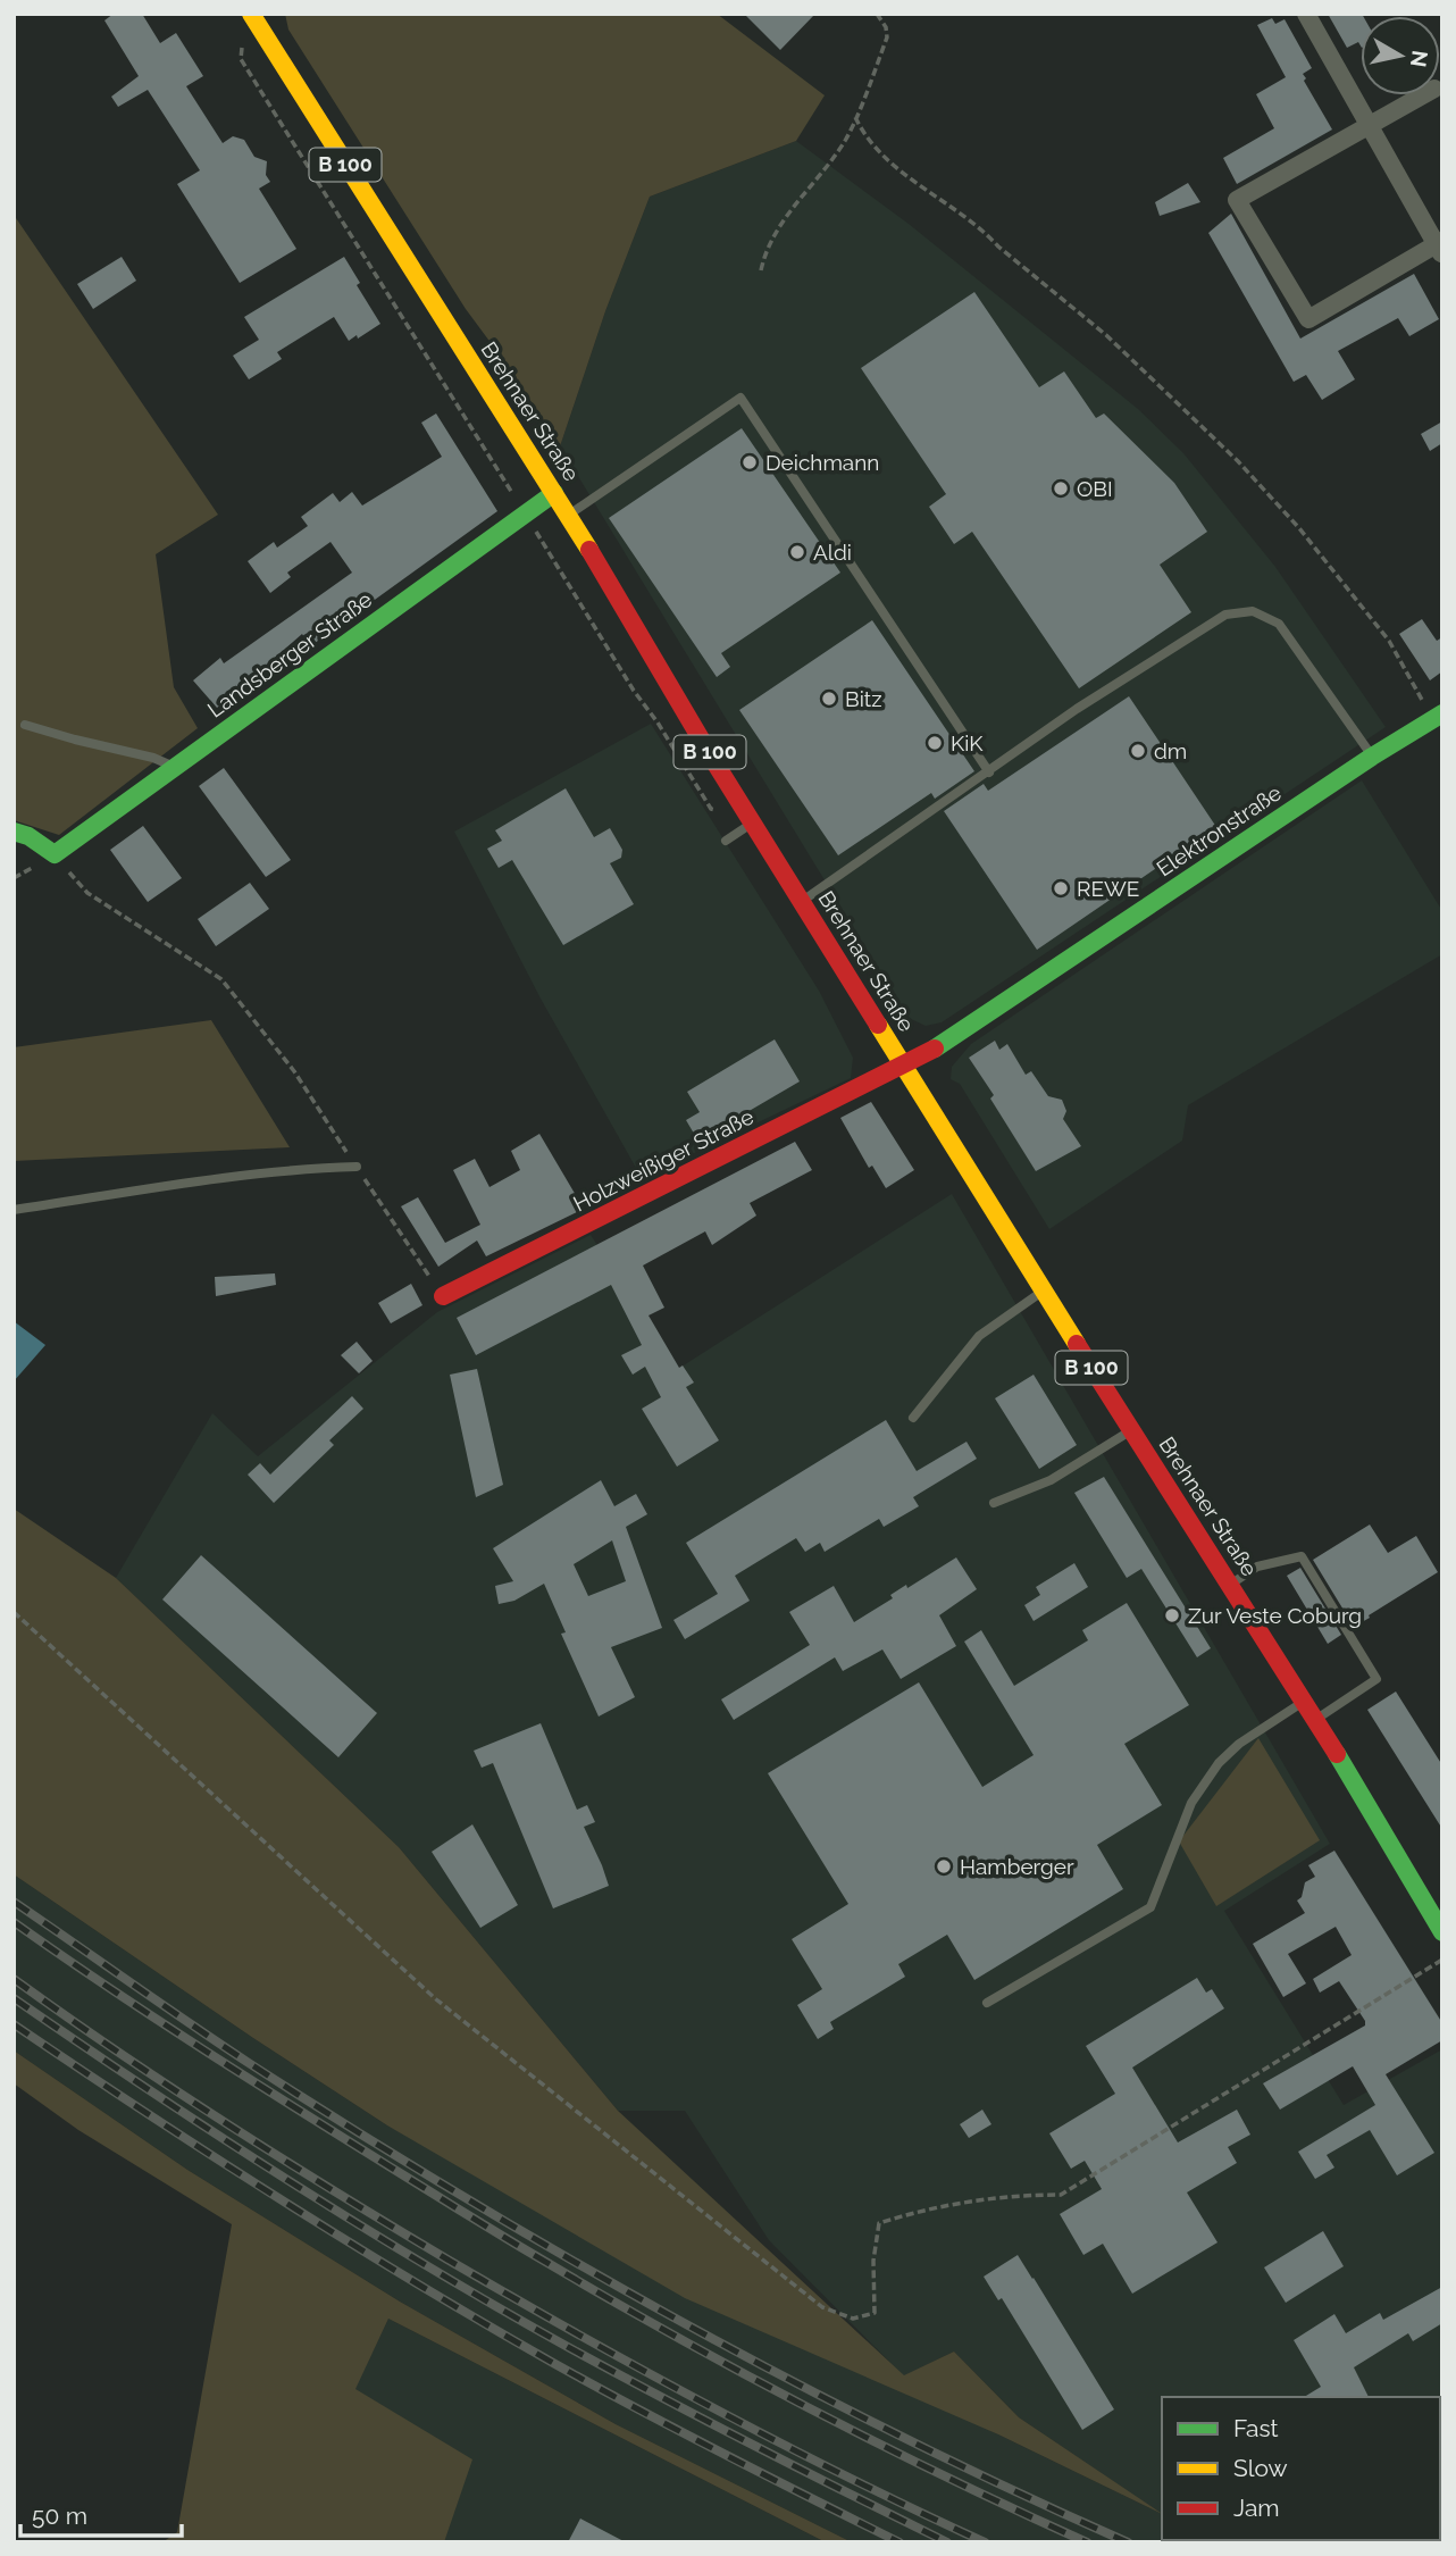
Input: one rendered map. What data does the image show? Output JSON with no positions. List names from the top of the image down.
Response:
{
  "streets": {
    "main road": [
      "B 100",
      "Brehnaer Straße",
      "Landsberger Straße",
      "Elektronstraße",
      "Holzweißiger Straße"
    ]
  },
  "crossings": [
    ["Brehnaer Straße", "Landsberger Straße"],
    ["Brehnaer Straße", "Elektronstraße"],
    ["Brehnaer Straße", "Holzweißiger Straße"],
    ["Elektronstraße", "Holzweißiger Straße"]
  ],
  "places": [
    "Deichmann",
    "OBI",
    "Aldi",
    "Bitz",
    "KiK",
    "dm",
    "REWE",
    "Zur Veste Coburg",
    "Hamberger"
  ],
  "legend": ["Fast", "Slow", "Jam"],
  "scale_bar": "50 m",
  "north": "right"
}
